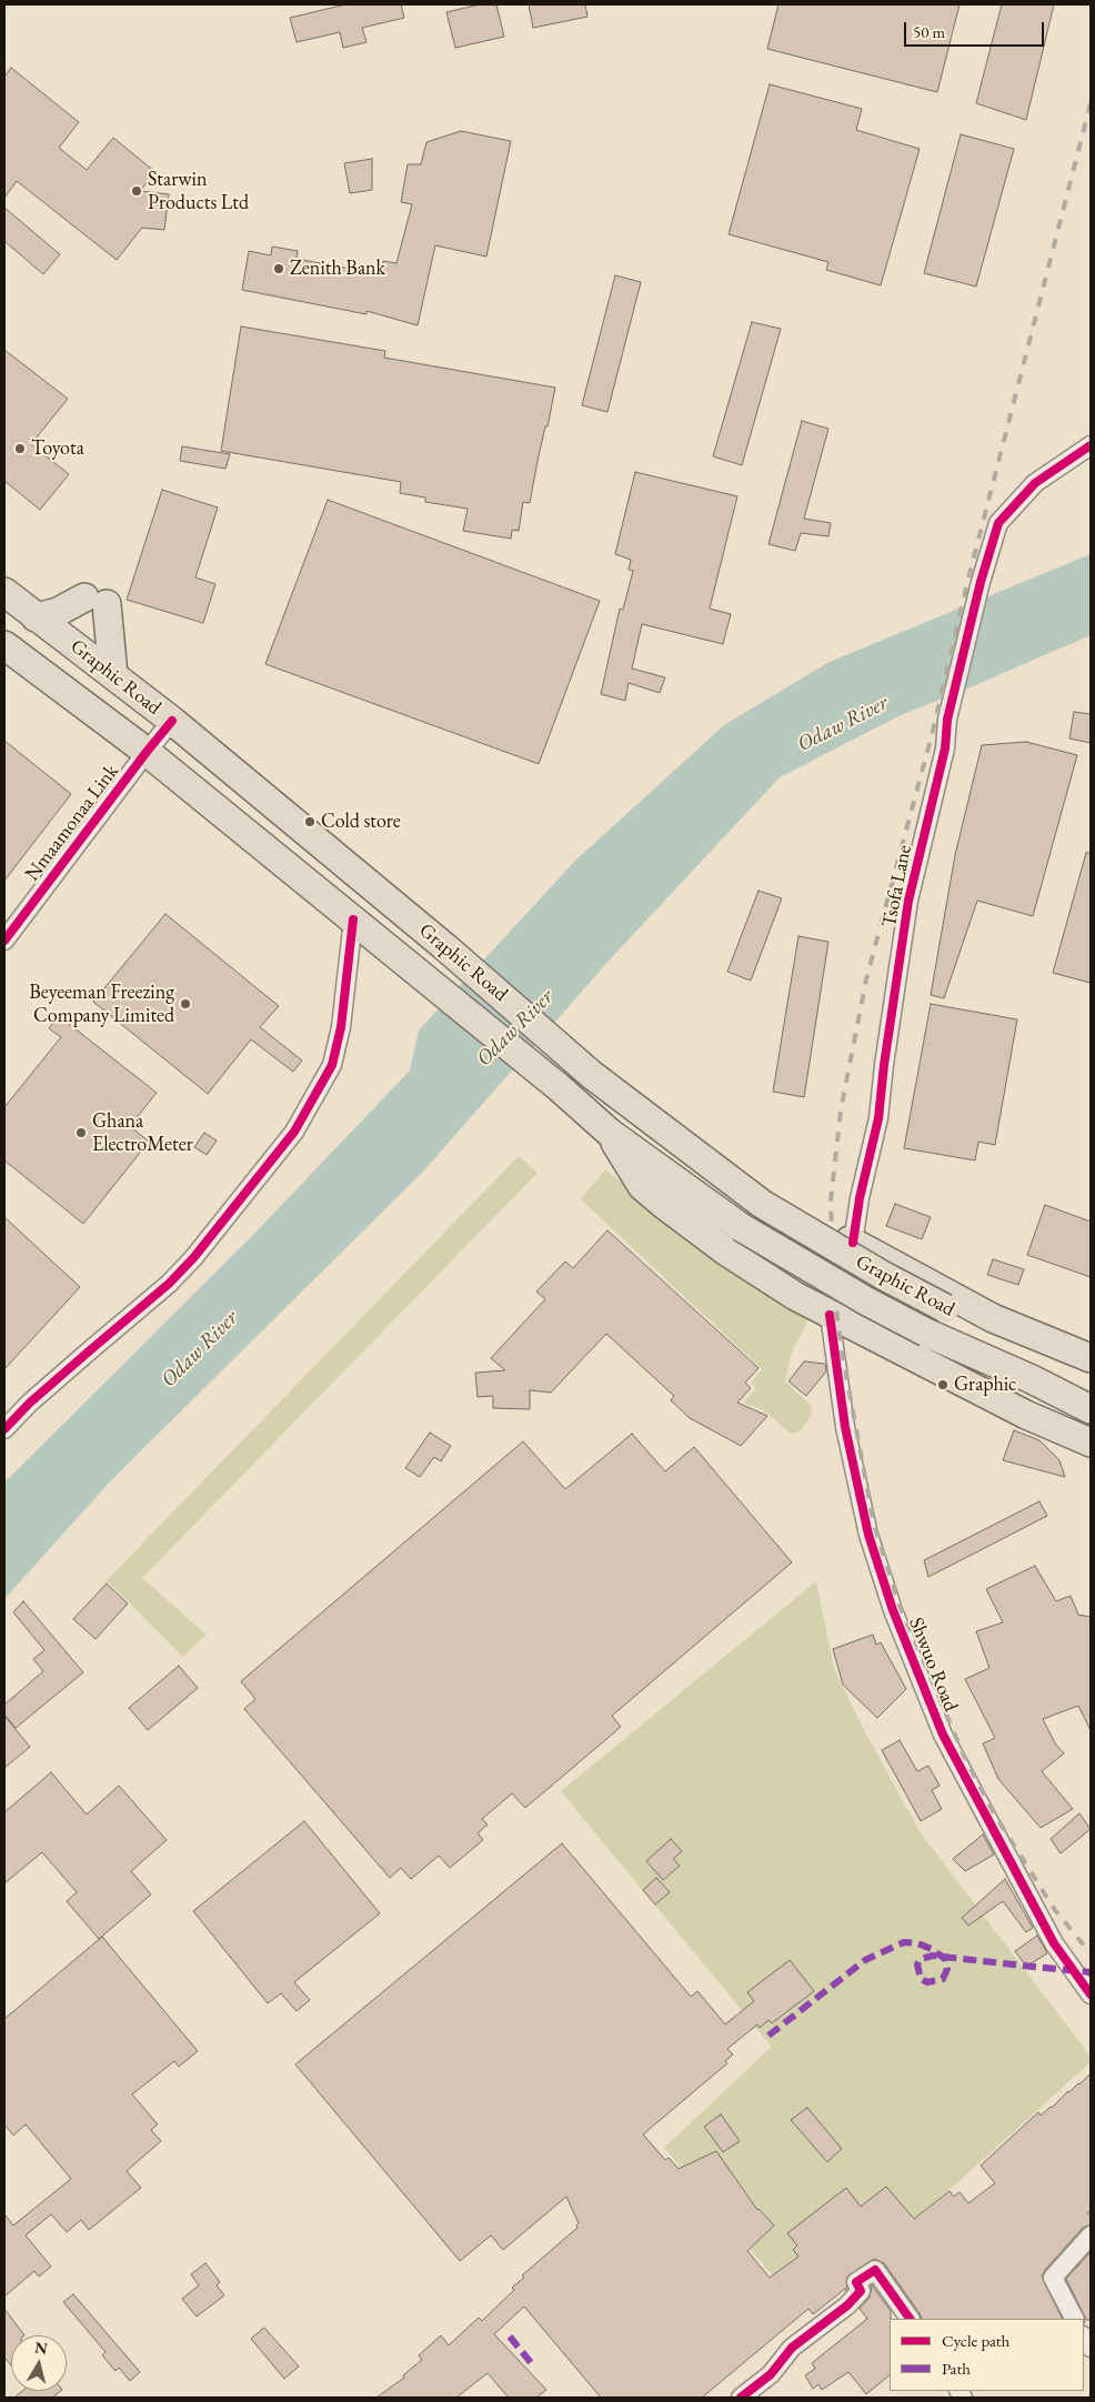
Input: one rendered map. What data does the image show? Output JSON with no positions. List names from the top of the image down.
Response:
{
  "streets": {
    "main road": ["Graphic Road"],
    "street": ["Nmaamonaa Link", "Tsofa Lane", "Shwuo Road"]
  },
  "crossings": [
    ["Graphic Road", "Nmaamonaa Link"]
  ],
  "water": ["Odaw River"],
  "places": [
    "Starwin Products Ltd",
    "Zenith Bank",
    "Toyota",
    "Cold store",
    "Beyeeman Freezing Company Limited",
    "Ghana ElectroMeter",
    "Graphic"
  ],
  "legend": ["Cycle path", "Path"],
  "scale_bar": "50 m",
  "north": "top"
}
